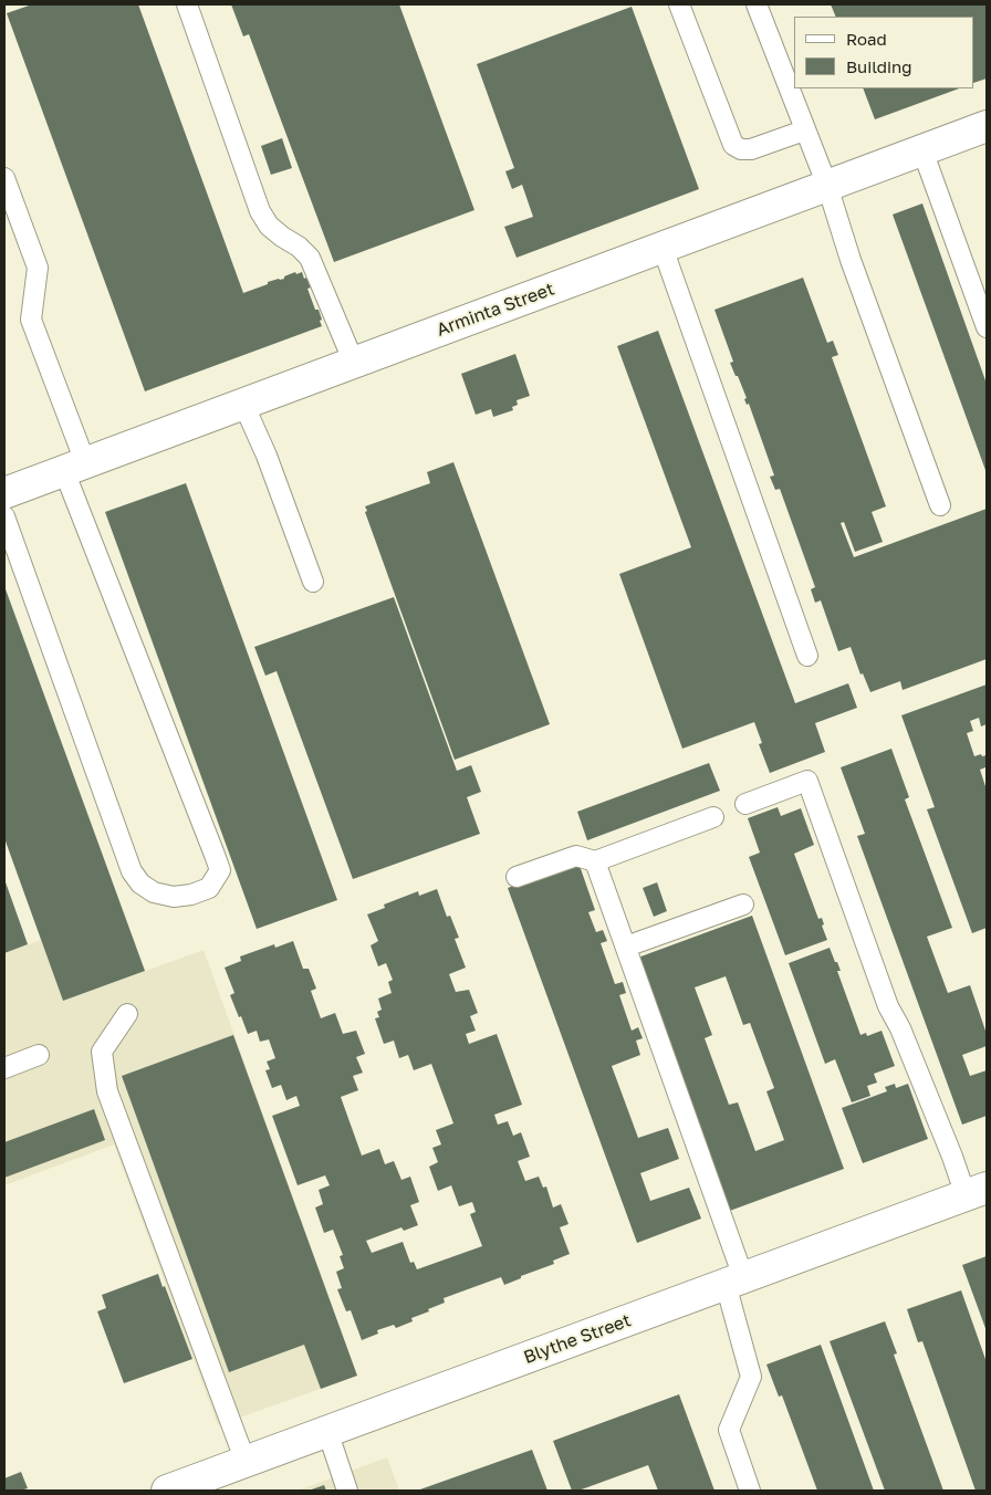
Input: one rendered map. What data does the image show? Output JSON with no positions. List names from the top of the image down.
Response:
{
  "streets": {
    "street": ["Arminta Street", "Blythe Street"]
  },
  "legend": ["Road", "Building"]
}
